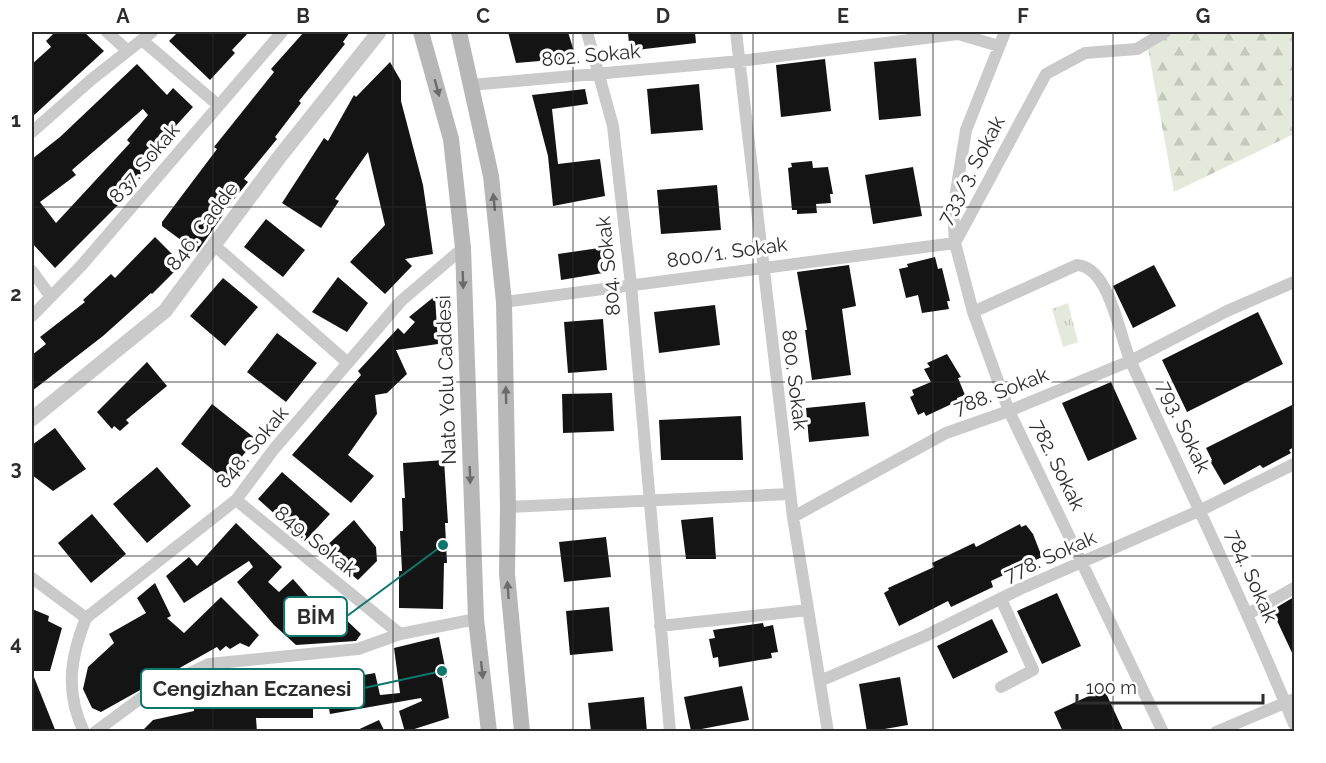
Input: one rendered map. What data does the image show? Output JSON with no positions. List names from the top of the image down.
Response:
{
  "streets": {
    "main road": ["Nato Yolu Caddesi"],
    "street": [
      "802. Sokak",
      "837. Sokak",
      "733/3. Sokak",
      "846. Cadde",
      "800/1. Sokak",
      "804. Sokak",
      "800. Sokak",
      "788. Sokak",
      "793. Sokak",
      "848. Sokak",
      "782. Sokak",
      "849. Sokak",
      "778. Sokak",
      "784. Sokak"
    ]
  },
  "crossings": [
    ["802. Sokak", "804. Sokak"],
    ["802. Sokak", "800. Sokak"],
    ["733/3. Sokak", "800/1. Sokak"],
    ["733/3. Sokak", "788. Sokak"],
    ["733/3. Sokak", "793. Sokak"],
    ["733/3. Sokak", "782. Sokak"],
    ["800/1. Sokak", "804. Sokak"],
    ["800/1. Sokak", "800. Sokak"],
    ["Nato Yolu Caddesi", "848. Sokak"],
    ["800. Sokak", "788. Sokak"],
    ["800. Sokak", "778. Sokak"],
    ["788. Sokak", "793. Sokak"],
    ["788. Sokak", "782. Sokak"],
    ["793. Sokak", "778. Sokak"],
    ["793. Sokak", "784. Sokak"],
    ["848. Sokak", "849. Sokak"],
    ["782. Sokak", "778. Sokak"],
    ["778. Sokak", "784. Sokak"]
  ],
  "places": ["BİM", "Cengizhan Eczanesi"],
  "scale_bar": "100 m",
  "grid": {
    "columns": [
      "A",
      "B",
      "C",
      "D",
      "E",
      "F",
      "G"
    ],
    "rows": [
      "1",
      "2",
      "3",
      "4"
    ]
  }
}
